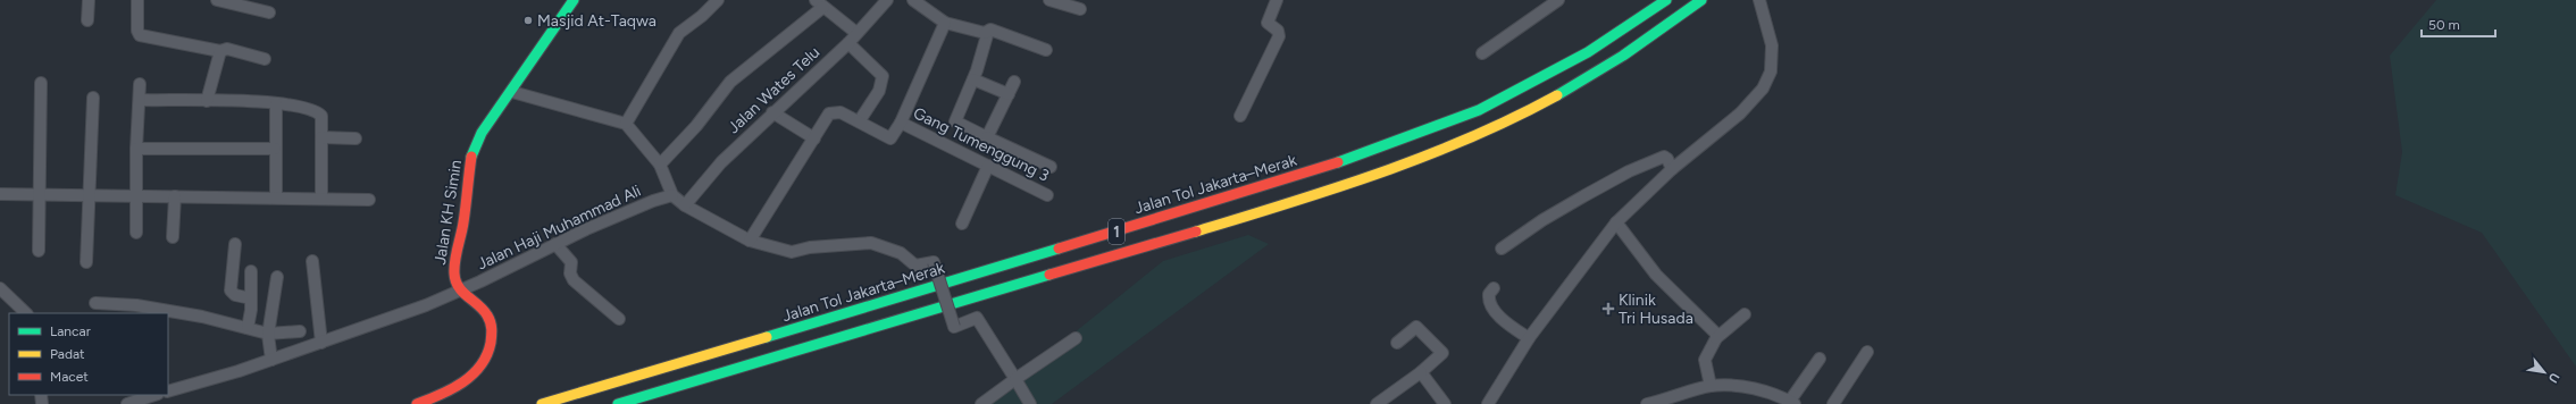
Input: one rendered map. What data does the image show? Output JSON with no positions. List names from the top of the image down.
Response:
{
  "streets": {
    "main road": ["Jalan Tol Jakarta–Merak", "Jalan KH Simin", "1"],
    "street": ["Jalan Wates Telu", "Gang Tumenggung 3", "Jalan Haji Muhammad Ali"]
  },
  "crossings": [
    ["Jalan KH Simin", "Jalan Haji Muhammad Ali"]
  ],
  "places": {
    "other": ["Masjid At-Taqwa"],
    "health": ["Klinik Tri Husada"]
  },
  "legend": ["Lancar", "Padat", "Macet"],
  "scale_bar": "50 m",
  "north": "bottom right"
}
